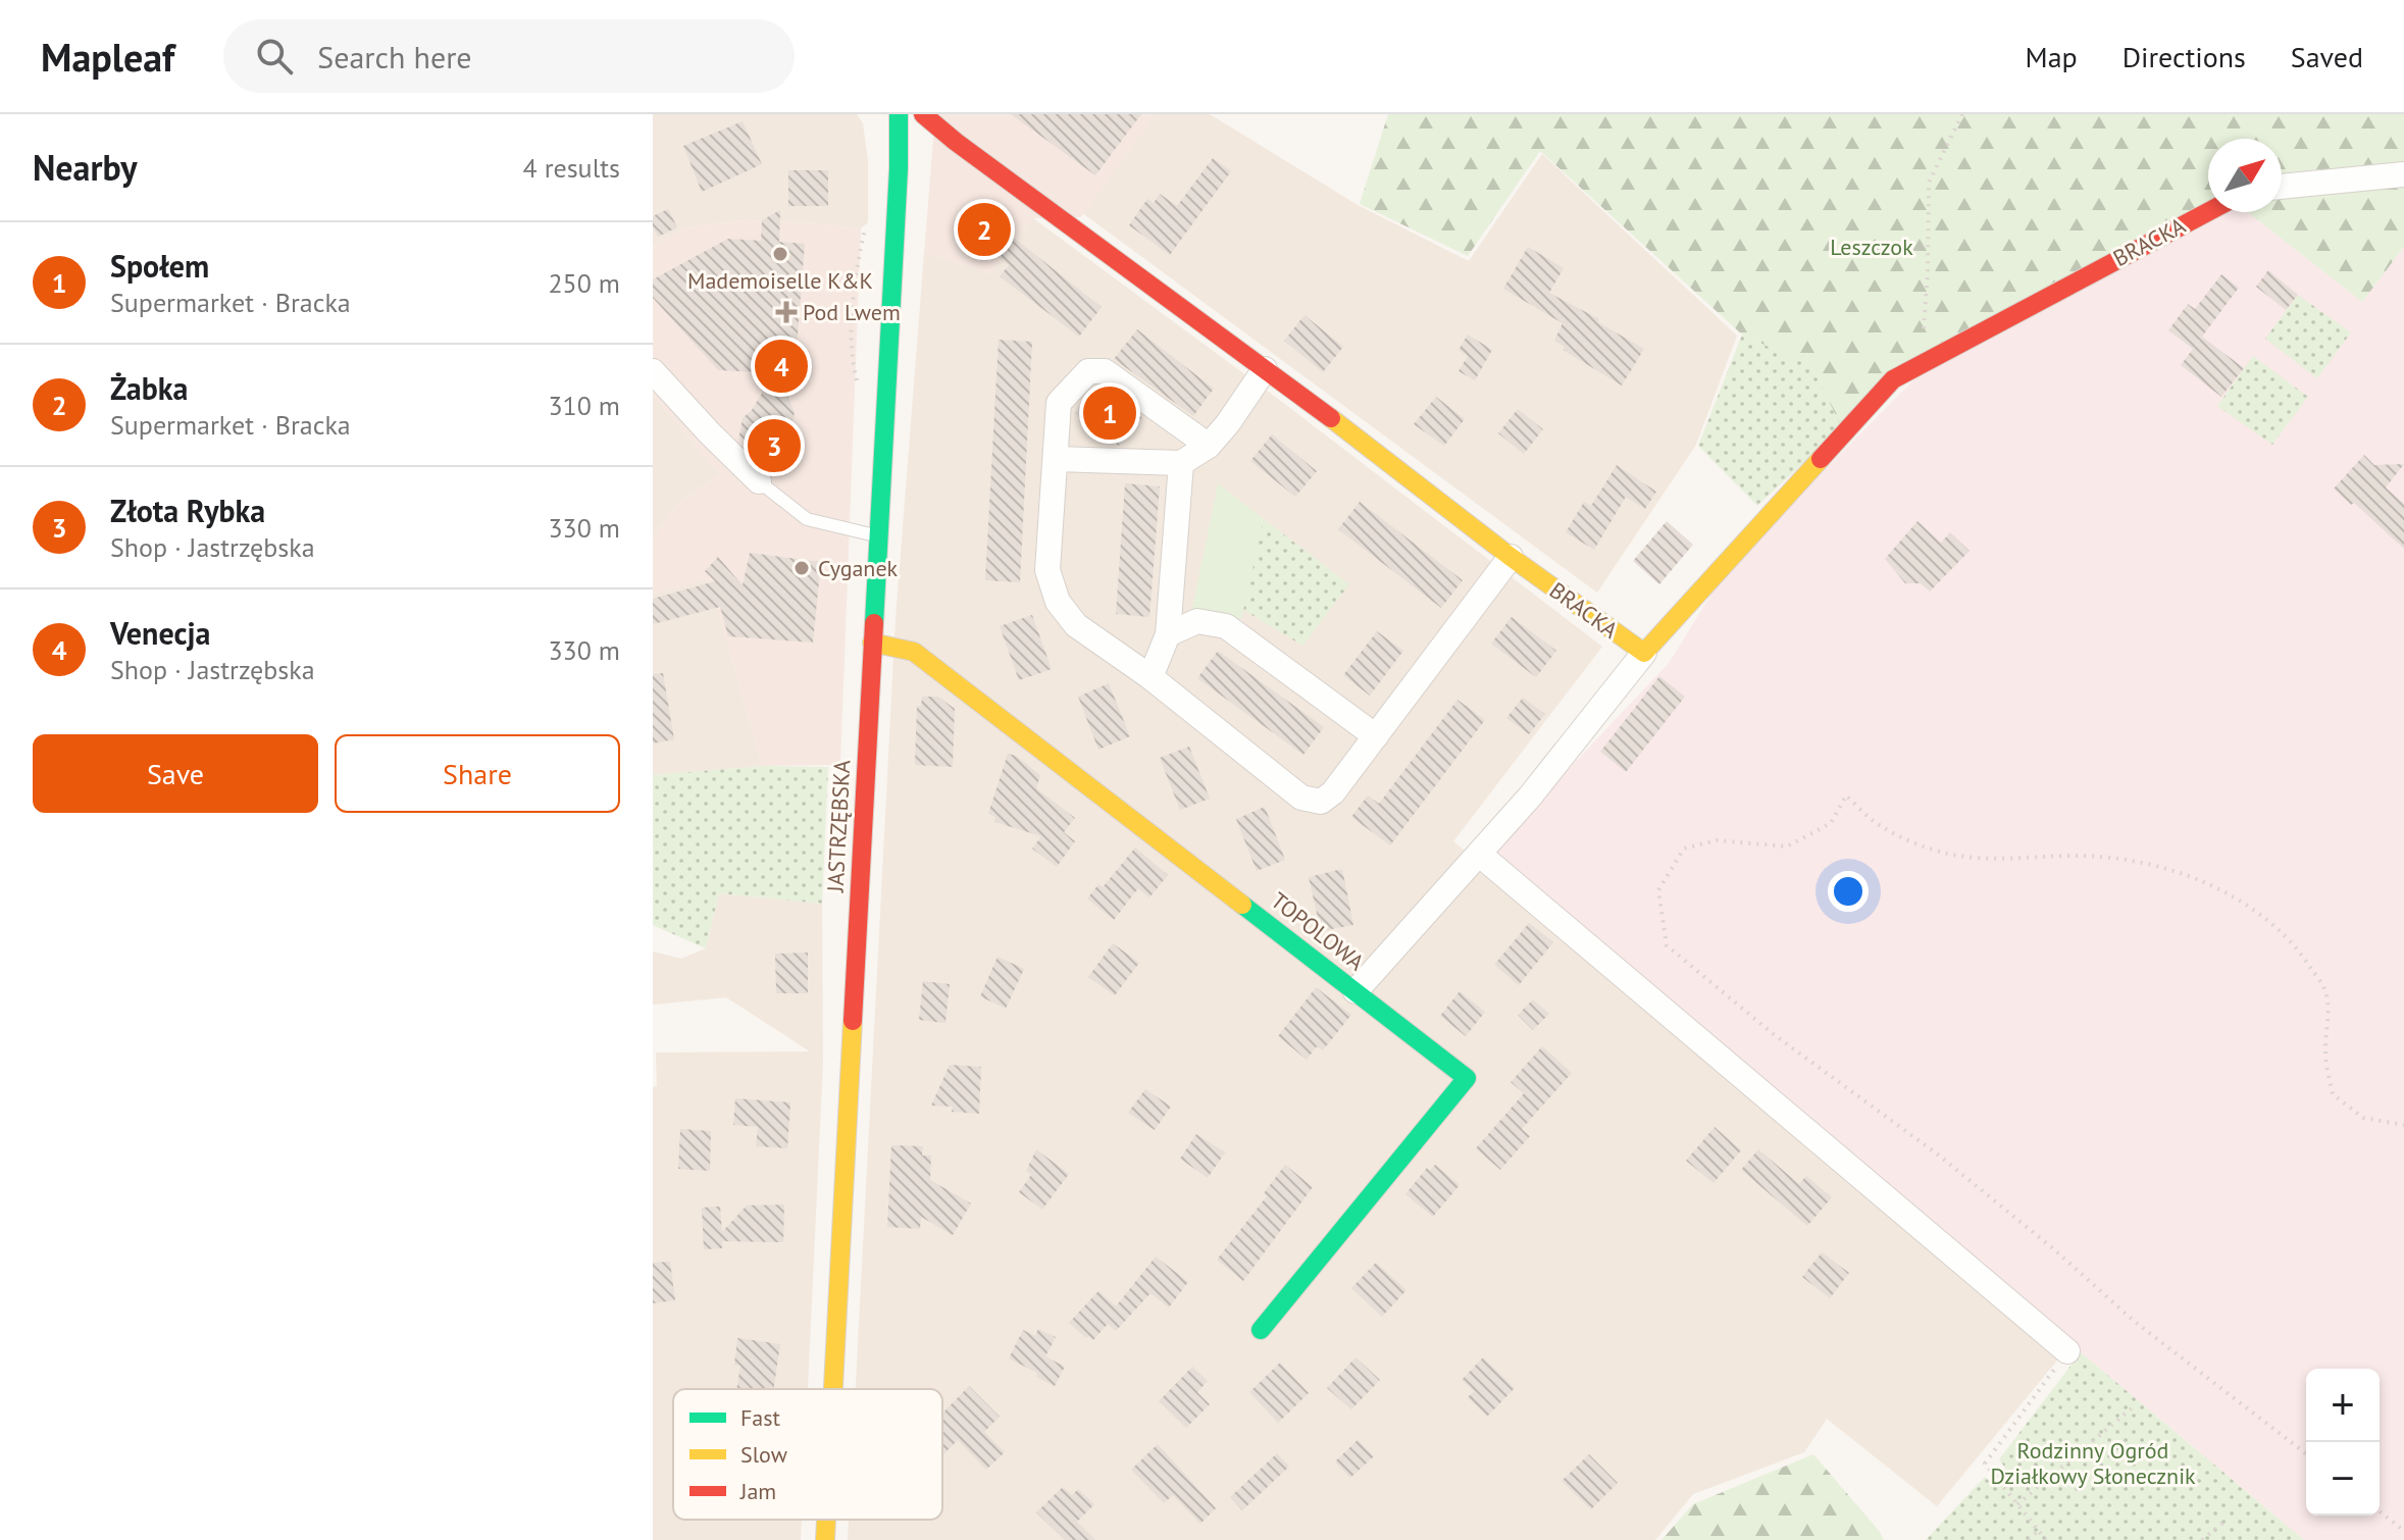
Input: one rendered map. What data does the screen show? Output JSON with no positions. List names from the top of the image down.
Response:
{
  "streets": {
    "street": ["BRACKA", "JASTRZĘBSKA", "TOPOLOWA"]
  },
  "crossings": [
    ["JASTRZĘBSKA", "TOPOLOWA"]
  ],
  "parks": ["Leszczok", "Rodzinny Ogród Działkowy Słonecznik"],
  "places": {
    "other": ["Mademoiselle K&K", "Cyganek"],
    "health": ["Pod Lwem"]
  },
  "legend": ["Fast", "Slow", "Jam"],
  "north": "top right",
  "page": {
    "header": "Mapleaf",
    "search": "Search here",
    "nav": ["Map", "Directions", "Saved"],
    "heading": ["Nearby", "4 results"],
    "pins": [
      "2",
      "4",
      "1",
      "3"
    ],
    "list": [
      {
        "mark": "1",
        "name": "Społem",
        "note": "Supermarket · Bracka",
        "value": "250 m"
      },
      {
        "mark": "2",
        "name": "Żabka",
        "note": "Supermarket · Bracka",
        "value": "310 m"
      },
      {
        "mark": "3",
        "name": "Złota Rybka",
        "note": "Shop · Jastrzębska",
        "value": "330 m"
      },
      {
        "mark": "4",
        "name": "Venecja",
        "note": "Shop · Jastrzębska",
        "value": "330 m"
      }
    ],
    "buttons": ["Save", "Share"],
    "map_buttons": ["+", "−"]
  }
}
